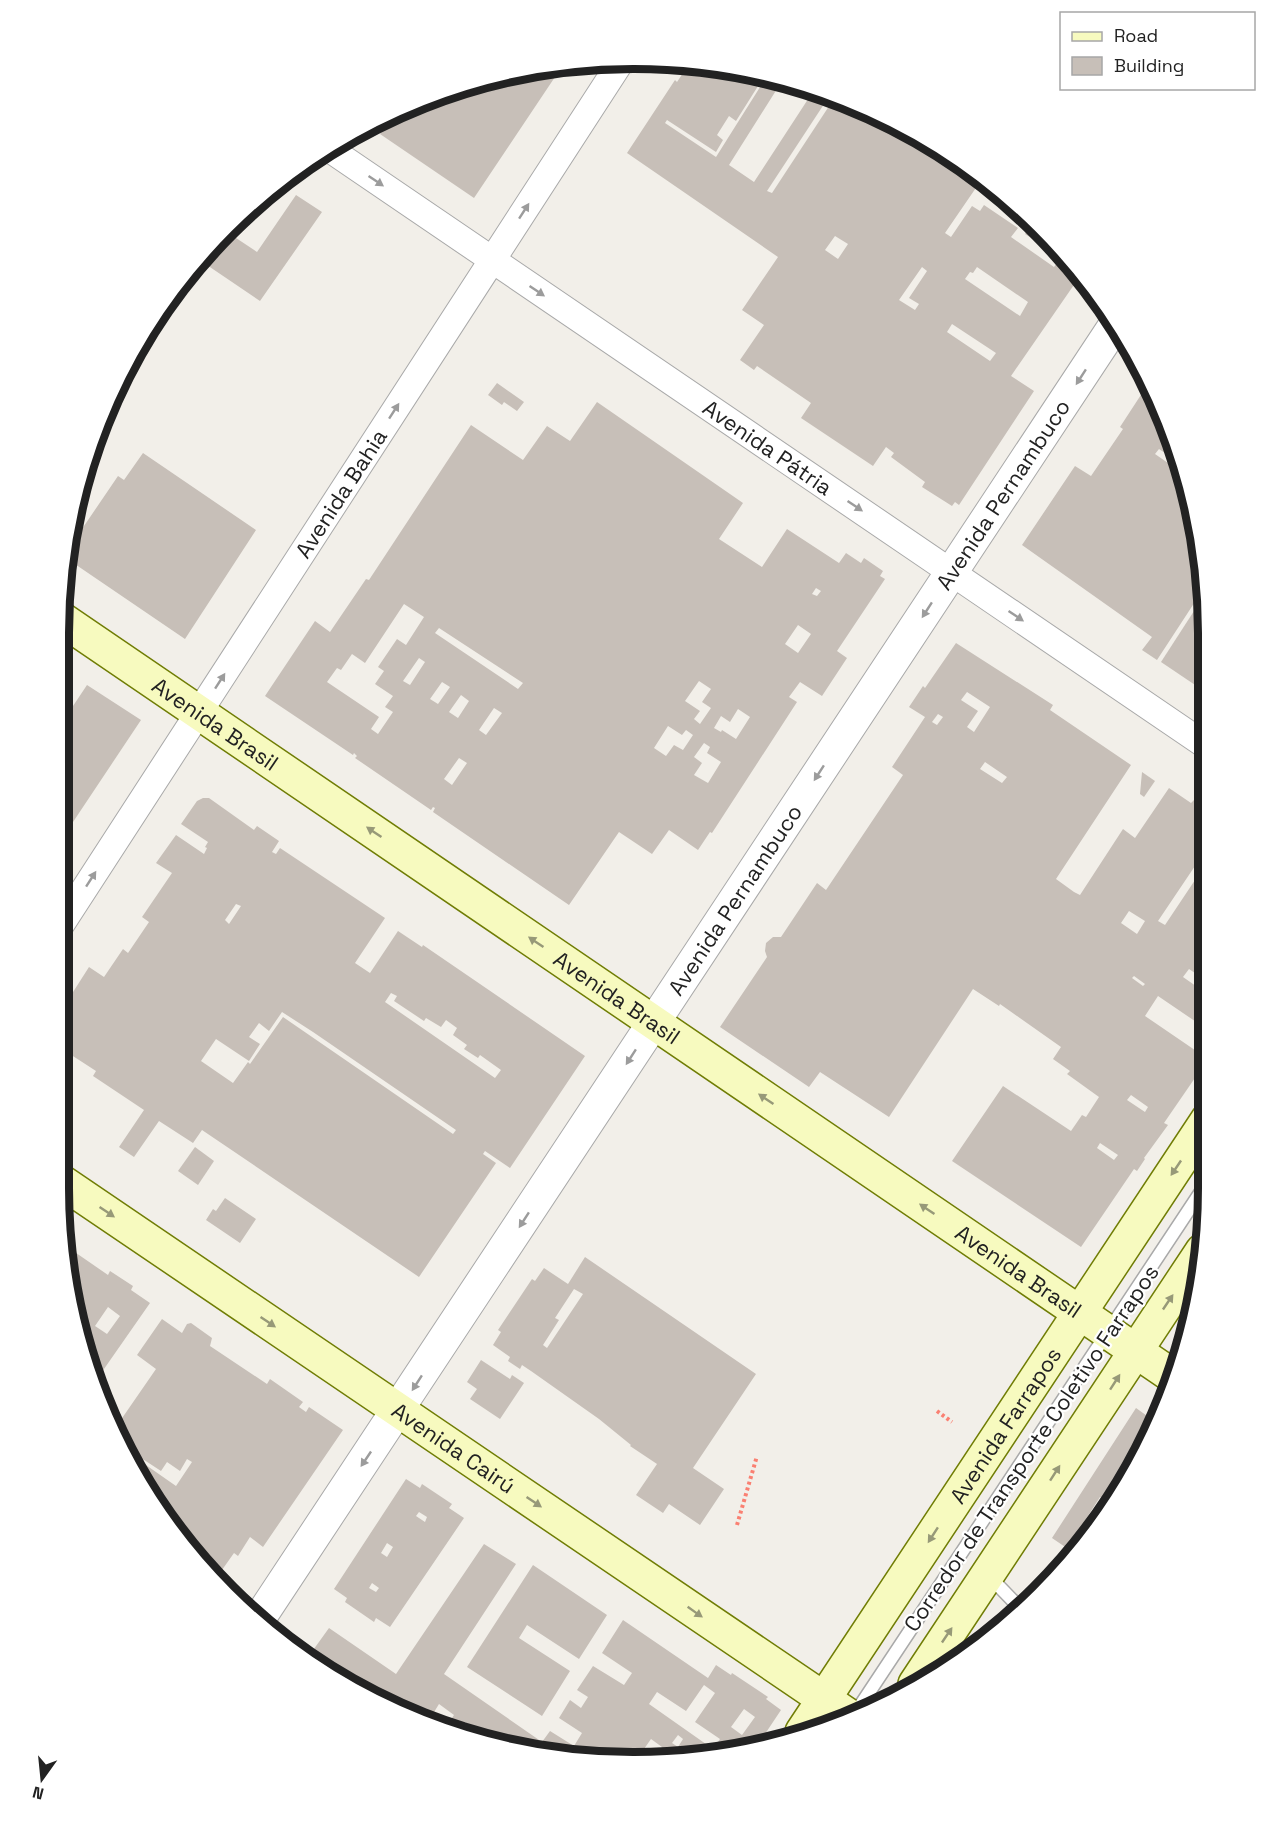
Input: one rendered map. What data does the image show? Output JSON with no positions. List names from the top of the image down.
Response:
{
  "streets": {
    "main road": ["Avenida Brasil", "Avenida Farrapos", "Avenida Cairú"],
    "street": ["Avenida Pátria", "Avenida Bahia", "Avenida Pernambuco"],
    "lane": ["Corredor de Transporte Coletivo Farrapos"]
  },
  "crossings": [
    ["Avenida Pátria", "Avenida Bahia"],
    ["Avenida Pátria", "Avenida Pernambuco"],
    ["Avenida Bahia", "Avenida Brasil"],
    ["Avenida Pernambuco", "Avenida Brasil"],
    ["Avenida Pernambuco", "Avenida Cairú"],
    ["Avenida Brasil", "Avenida Farrapos"],
    ["Avenida Brasil", "Corredor de Transporte Coletivo Farrapos"],
    ["Avenida Farrapos", "Avenida Cairú"]
  ],
  "one_way": [
    "Avenida Pátria",
    "Avenida Bahia",
    "Avenida Pernambuco",
    "Avenida Brasil",
    "Avenida Cairú"
  ],
  "legend": ["Road", "Building"],
  "north": "bottom"
}
